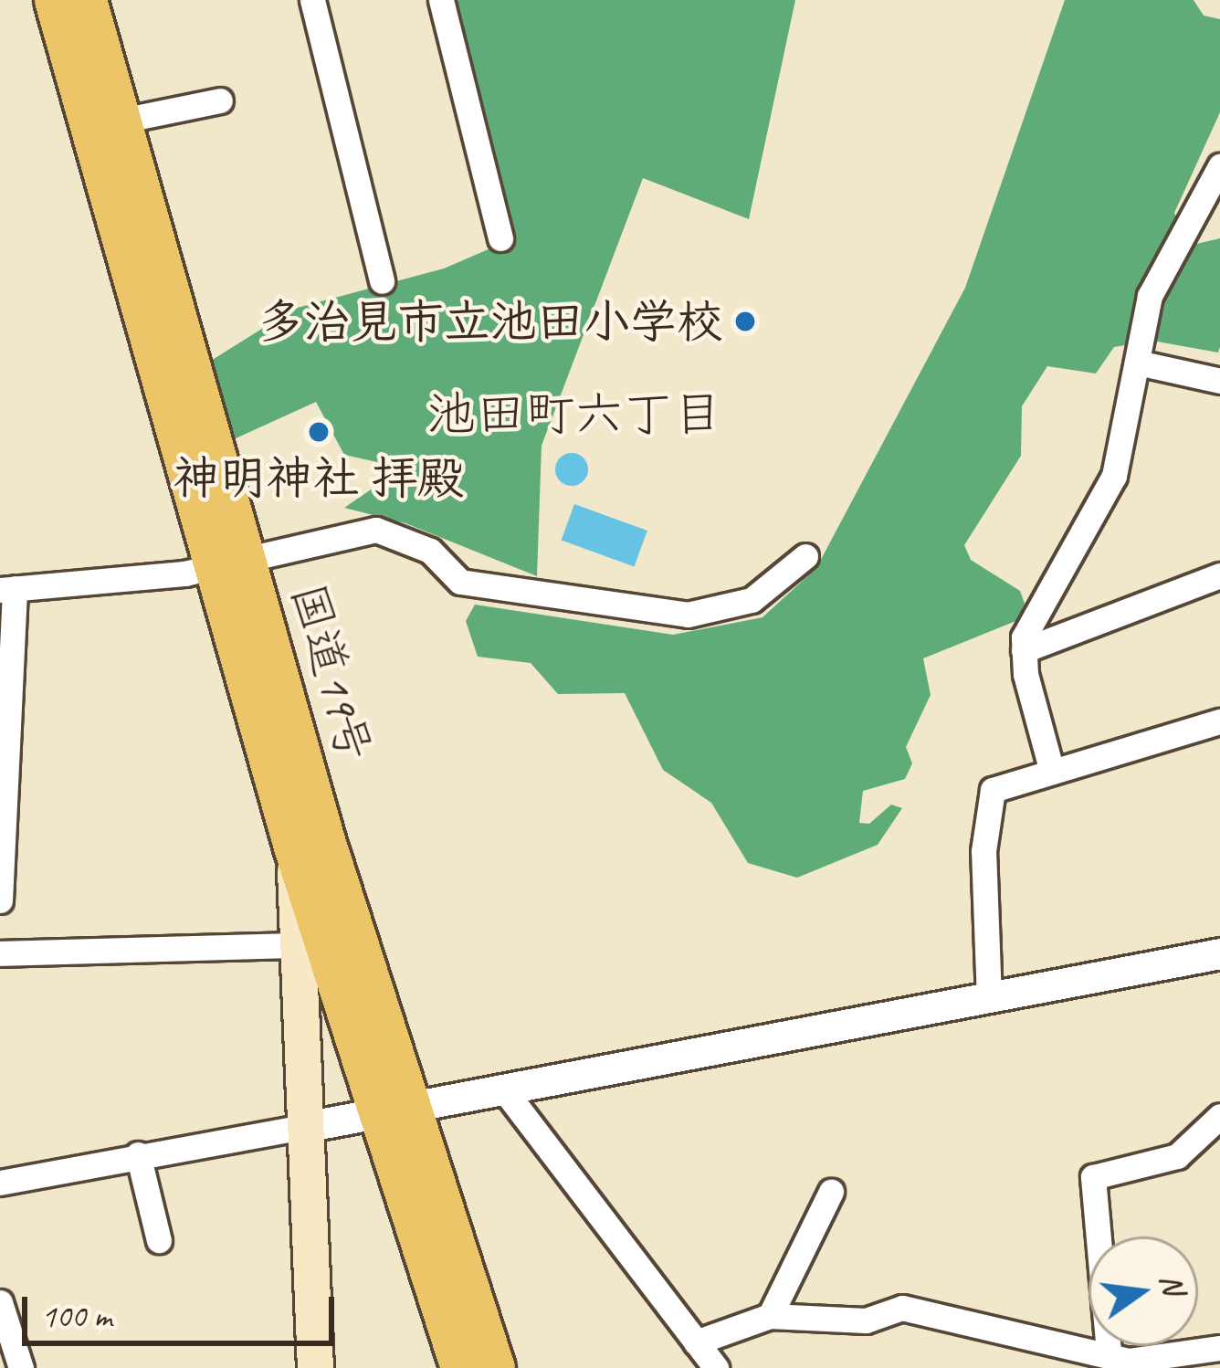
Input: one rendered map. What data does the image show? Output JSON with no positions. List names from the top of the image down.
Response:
{
  "streets": {
    "highway": ["国道19号"]
  },
  "districts": ["池田町六丁目"],
  "places": ["多治見市立池田小学校", "神明神社 拝殿"],
  "scale_bar": "100 m",
  "north": "right"
}
